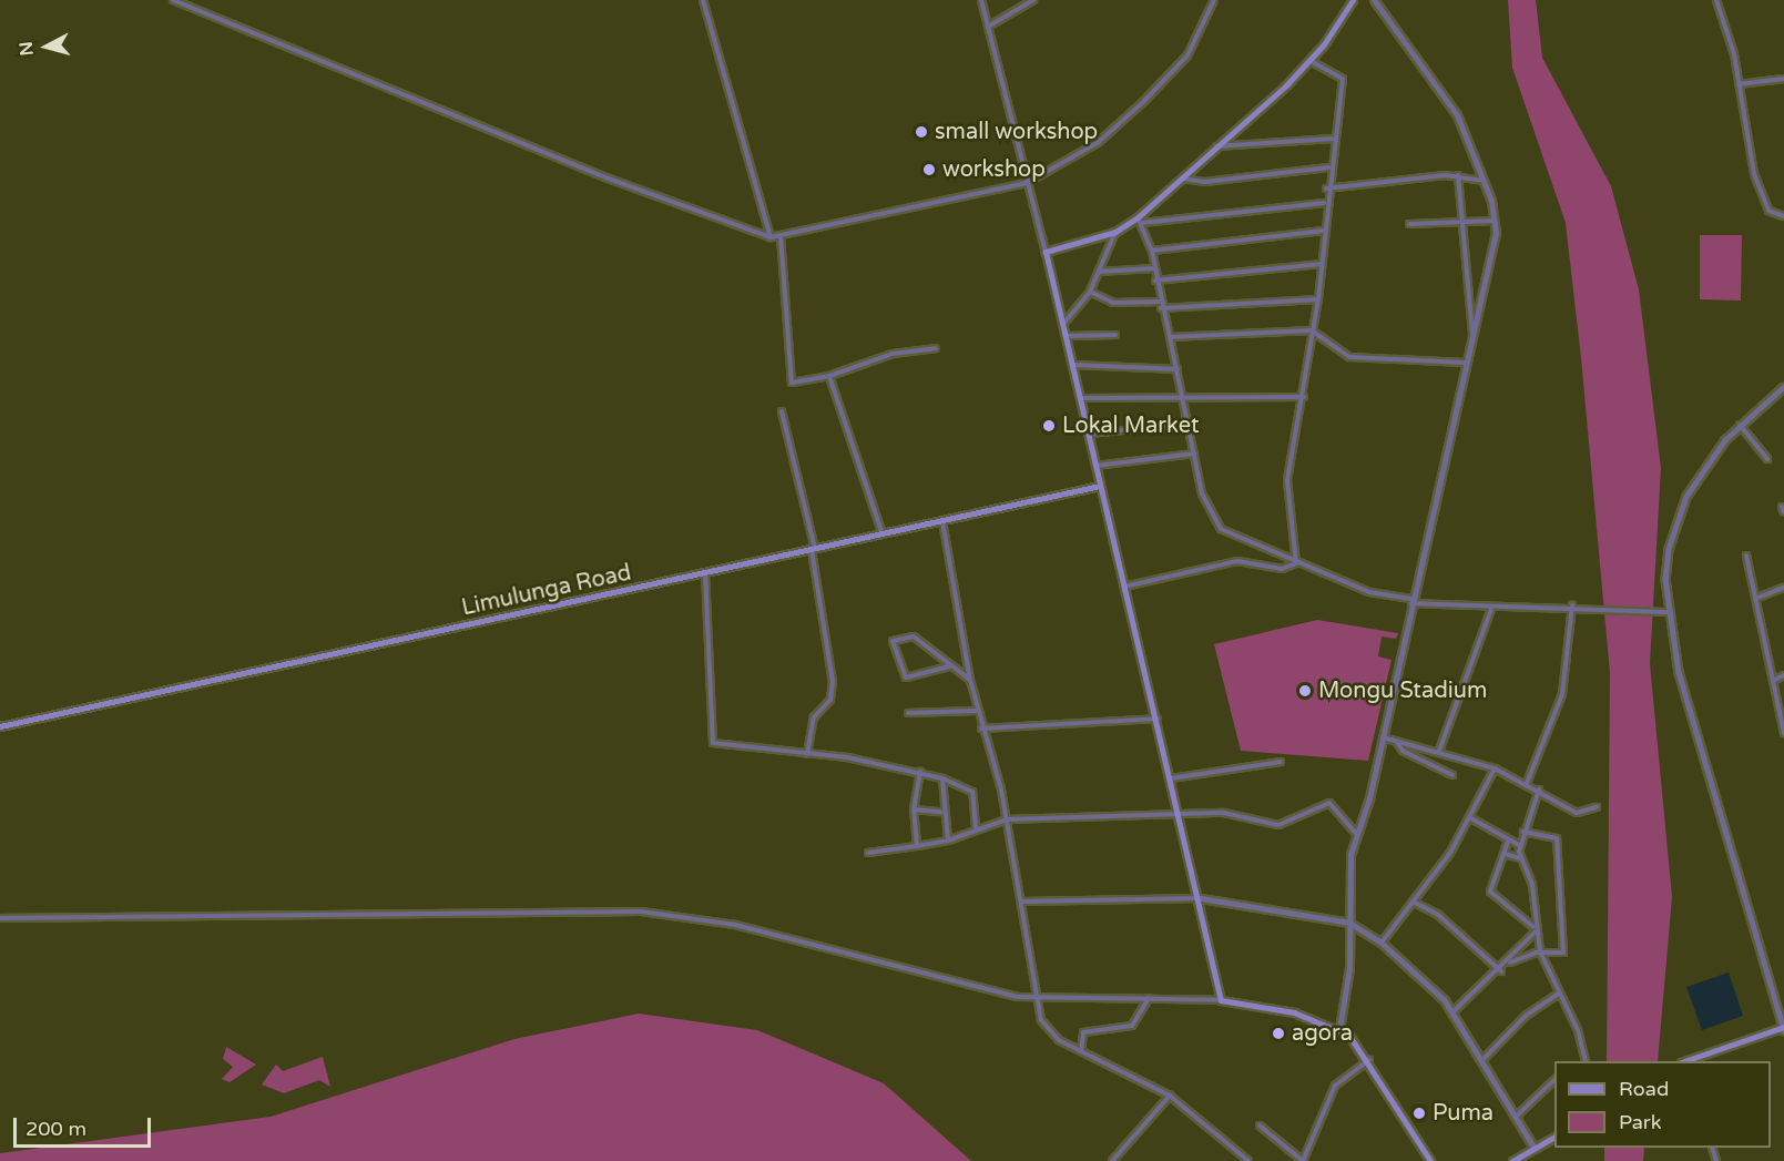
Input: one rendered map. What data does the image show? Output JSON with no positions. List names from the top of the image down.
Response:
{
  "streets": {
    "main road": ["Limulunga Road"]
  },
  "places": [
    "small workshop",
    "workshop",
    "Lokal Market",
    "Mongu Stadium",
    "agora",
    "Puma"
  ],
  "legend": ["Road", "Park"],
  "scale_bar": "200 m",
  "north": "left"
}
